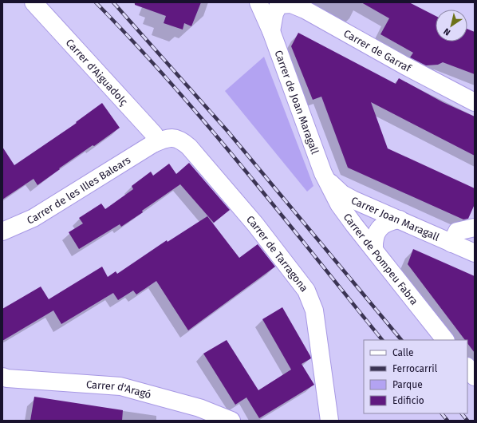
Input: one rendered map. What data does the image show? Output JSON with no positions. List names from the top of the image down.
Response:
{
  "streets": {
    "street": [
      "Carrer de Garraf",
      "Carrer d'Aiguadolç",
      "Carrer de Joan Maragall",
      "Carrer de les Illes Balears",
      "Carrer Joan Maragall",
      "Carrer de Tarragona",
      "Carrer de Pompeu Fabra",
      "Carrer d'Aragó"
    ]
  },
  "crossings": [
    ["Carrer d'Aiguadolç", "Carrer de les Illes Balears"],
    ["Carrer d'Aiguadolç", "Carrer de Tarragona"],
    ["Carrer de Joan Maragall", "Carrer Joan Maragall"],
    ["Carrer de Joan Maragall", "Carrer de Pompeu Fabra"],
    ["Carrer de les Illes Balears", "Carrer de Tarragona"],
    ["Carrer Joan Maragall", "Carrer de Pompeu Fabra"]
  ],
  "legend": [
    "Calle",
    "Ferrocarril",
    "Parque",
    "Edificio"
  ],
  "north": "bottom left"
}
